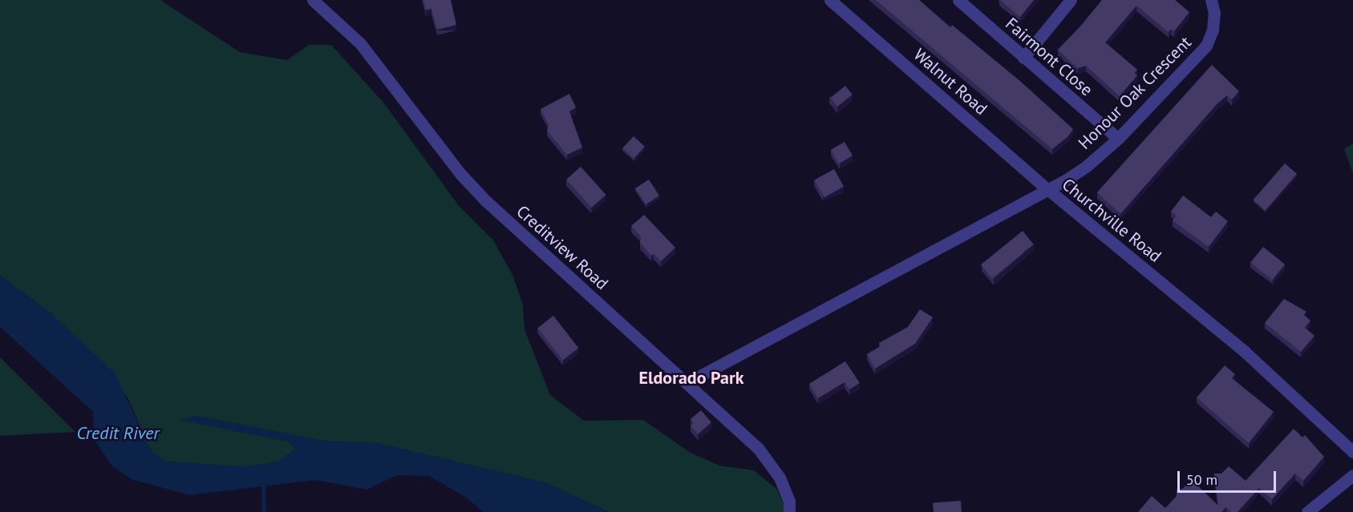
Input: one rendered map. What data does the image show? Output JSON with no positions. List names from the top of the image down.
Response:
{
  "streets": {
    "street": [
      "Fairmont Close",
      "Walnut Road",
      "Honour Oak Crescent",
      "Churchville Road",
      "Creditview Road"
    ]
  },
  "crossings": [
    ["Fairmont Close", "Honour Oak Crescent"],
    ["Walnut Road", "Honour Oak Crescent"],
    ["Walnut Road", "Churchville Road"],
    ["Honour Oak Crescent", "Churchville Road"],
    ["Churchville Road", "Creditview Road"]
  ],
  "districts": ["Eldorado Park"],
  "water": ["Credit River"],
  "scale_bar": "50 m"
}
